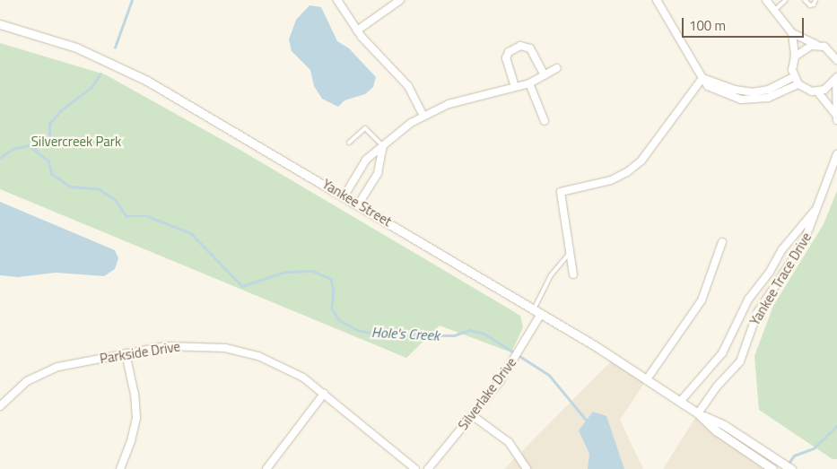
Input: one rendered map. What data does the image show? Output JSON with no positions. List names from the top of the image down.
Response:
{
  "streets": {
    "street": [
      "Yankee Street",
      "Yankee Trace Drive",
      "Parkside Drive",
      "Silverlake Drive"
    ]
  },
  "crossings": [
    ["Yankee Street", "Yankee Trace Drive"],
    ["Yankee Street", "Silverlake Drive"]
  ],
  "water": ["Hole's Creek"],
  "parks": ["Silvercreek Park"],
  "scale_bar": "100 m"
}
